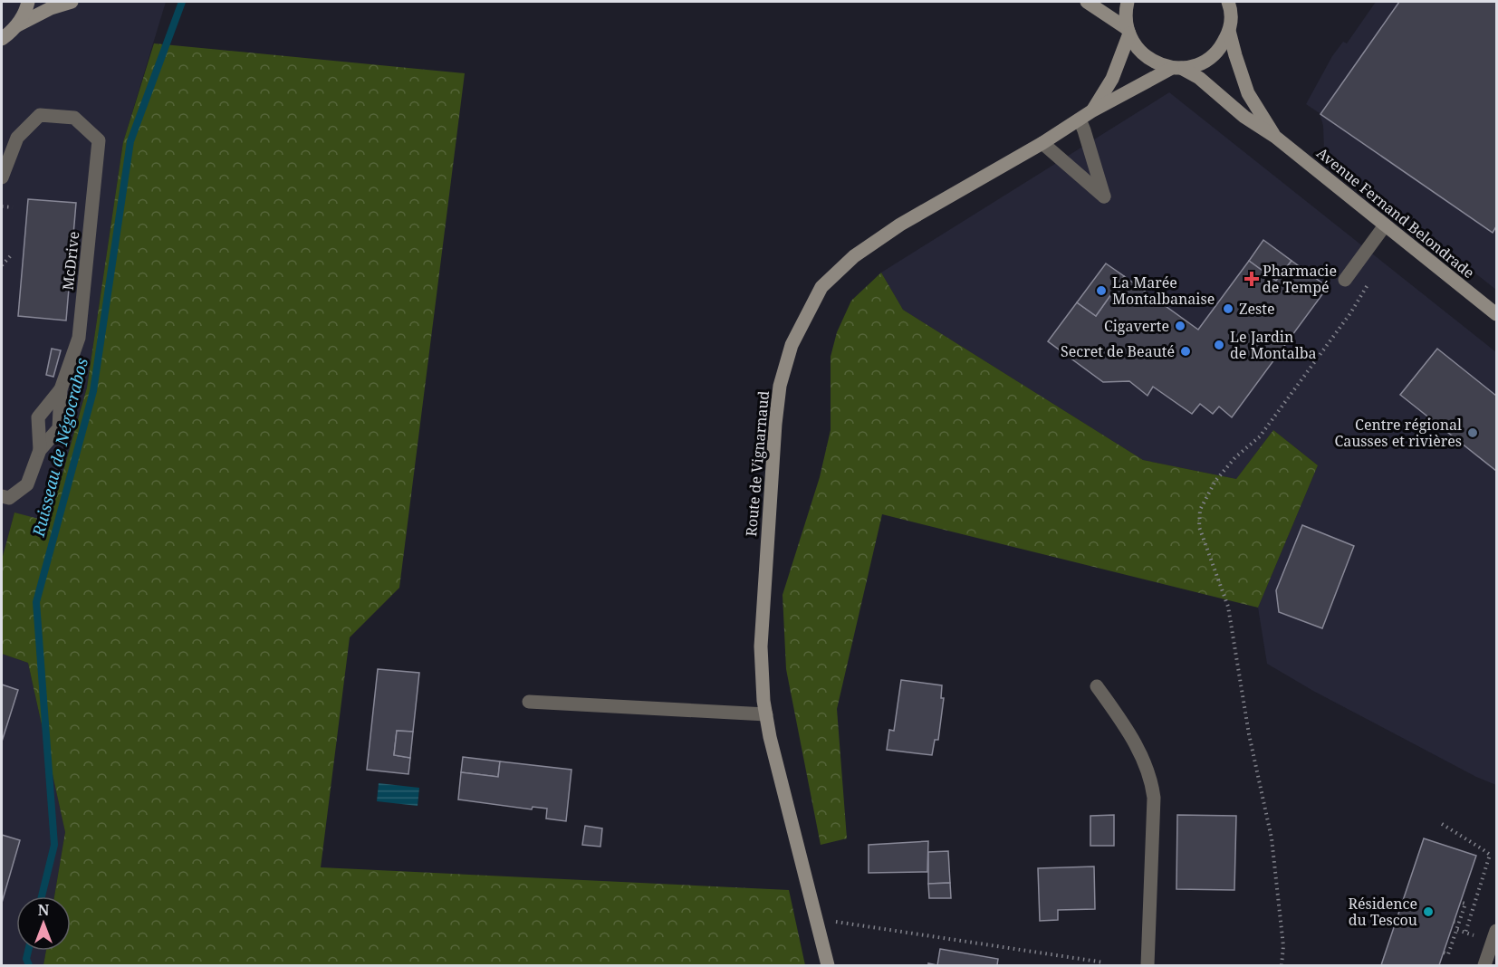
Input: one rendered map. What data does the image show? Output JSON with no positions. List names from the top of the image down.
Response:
{
  "streets": {
    "street": ["Avenue Fernand Belondrade", "McDrive", "Route de Vignarnaud"]
  },
  "crossings": [
    ["Avenue Fernand Belondrade", "Route de Vignarnaud"]
  ],
  "water": ["Ruisseau de Négocrabos"],
  "places": {
    "health": ["Pharmacie de Tempé"],
    "other": [
      "La Marée Montalbanaise",
      "Zeste",
      "Cigaverte",
      "Le Jardin de Montalba",
      "Secret de Beauté",
      "Centre régional Causses et rivières",
      "Résidence du Tescou"
    ]
  },
  "north": "top"
}
